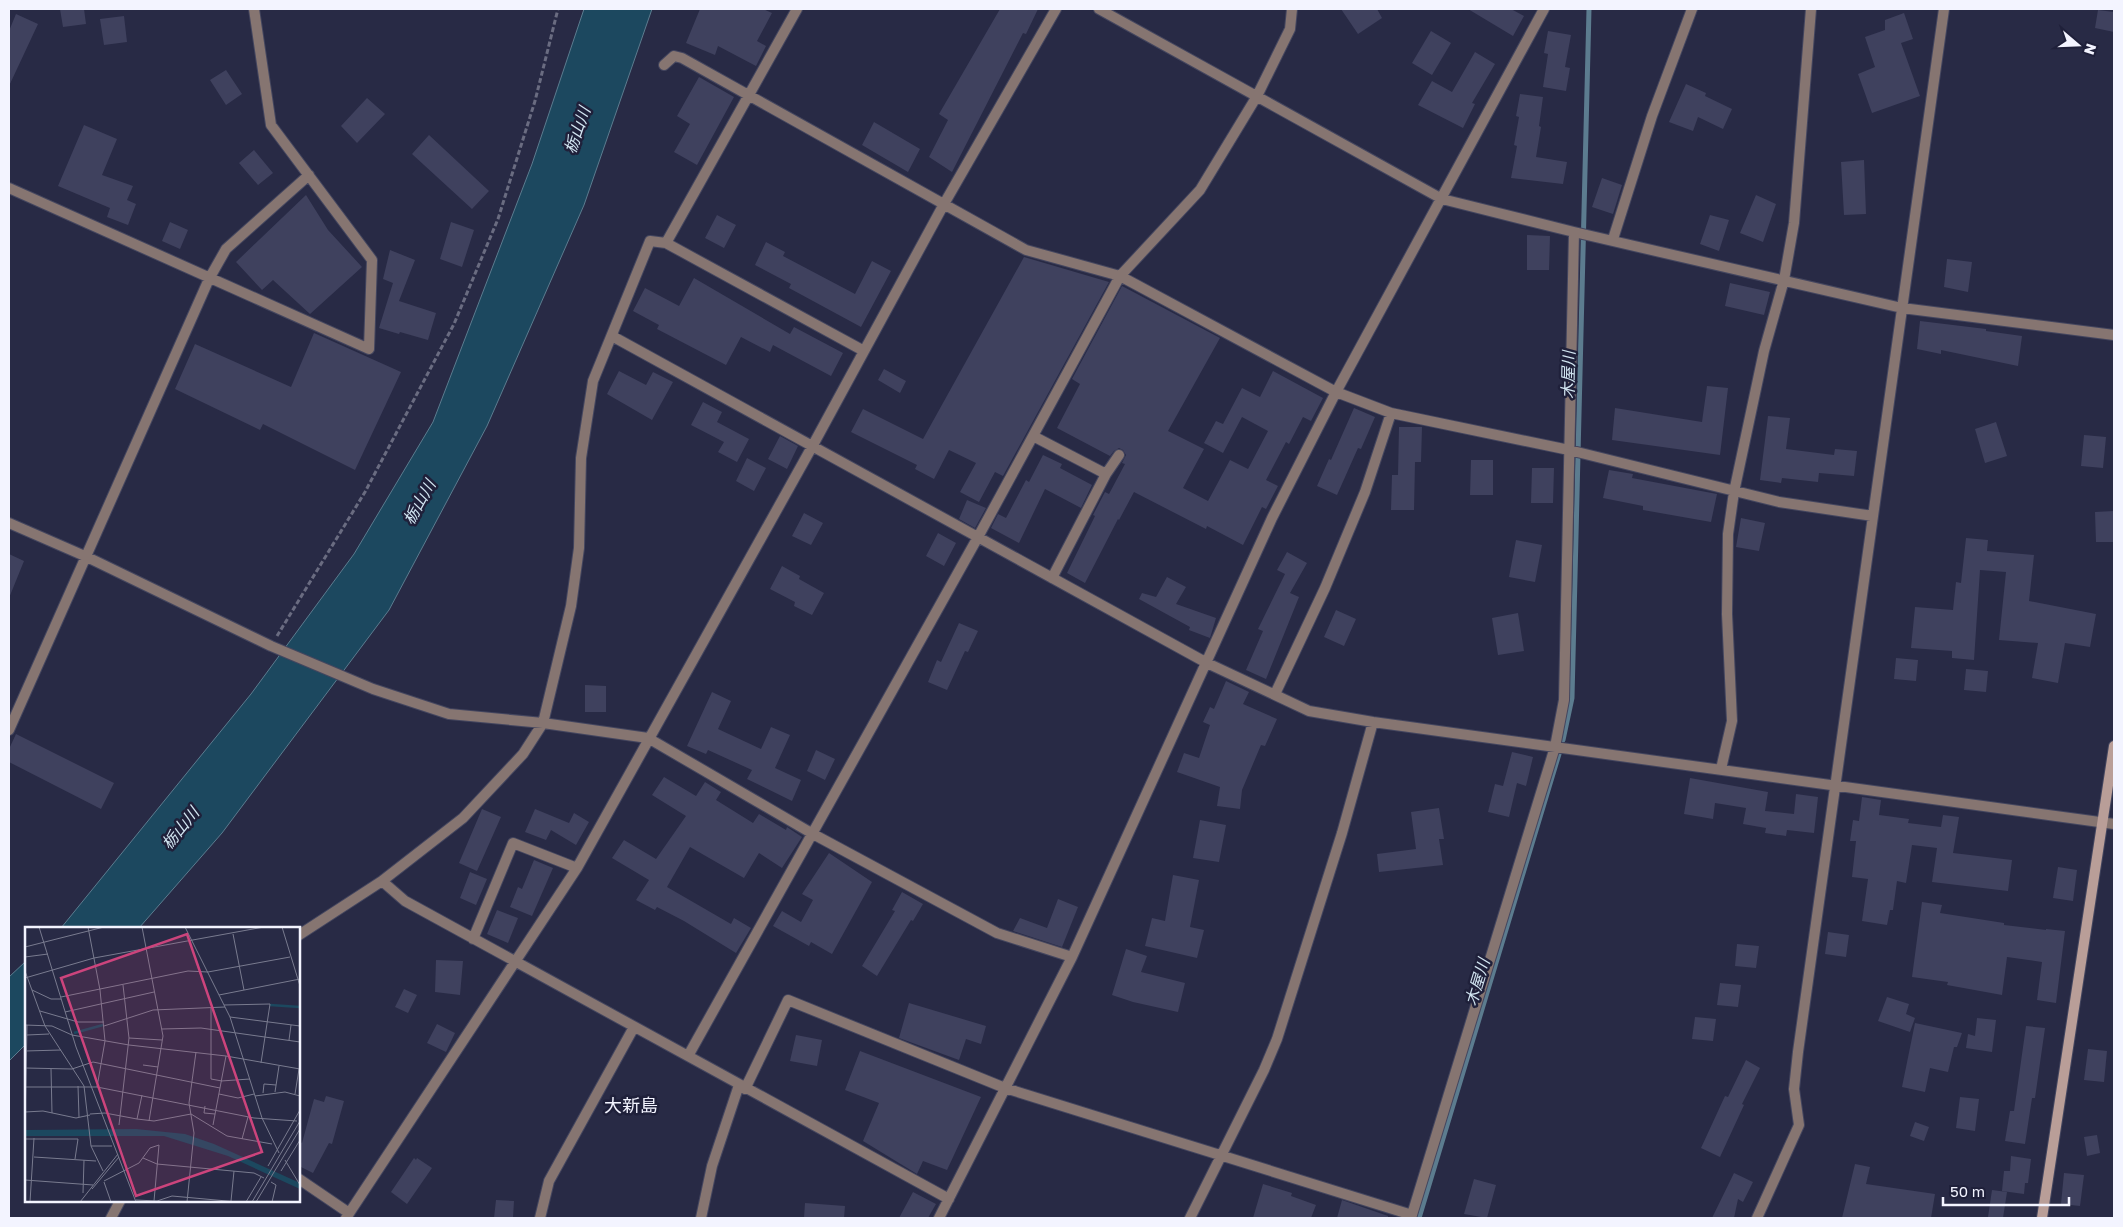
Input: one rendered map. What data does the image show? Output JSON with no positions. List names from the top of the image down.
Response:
{
  "districts": ["大新島"],
  "water": ["栃山川", "木屋川"],
  "scale_bar": "50 m",
  "north": "right"
}
